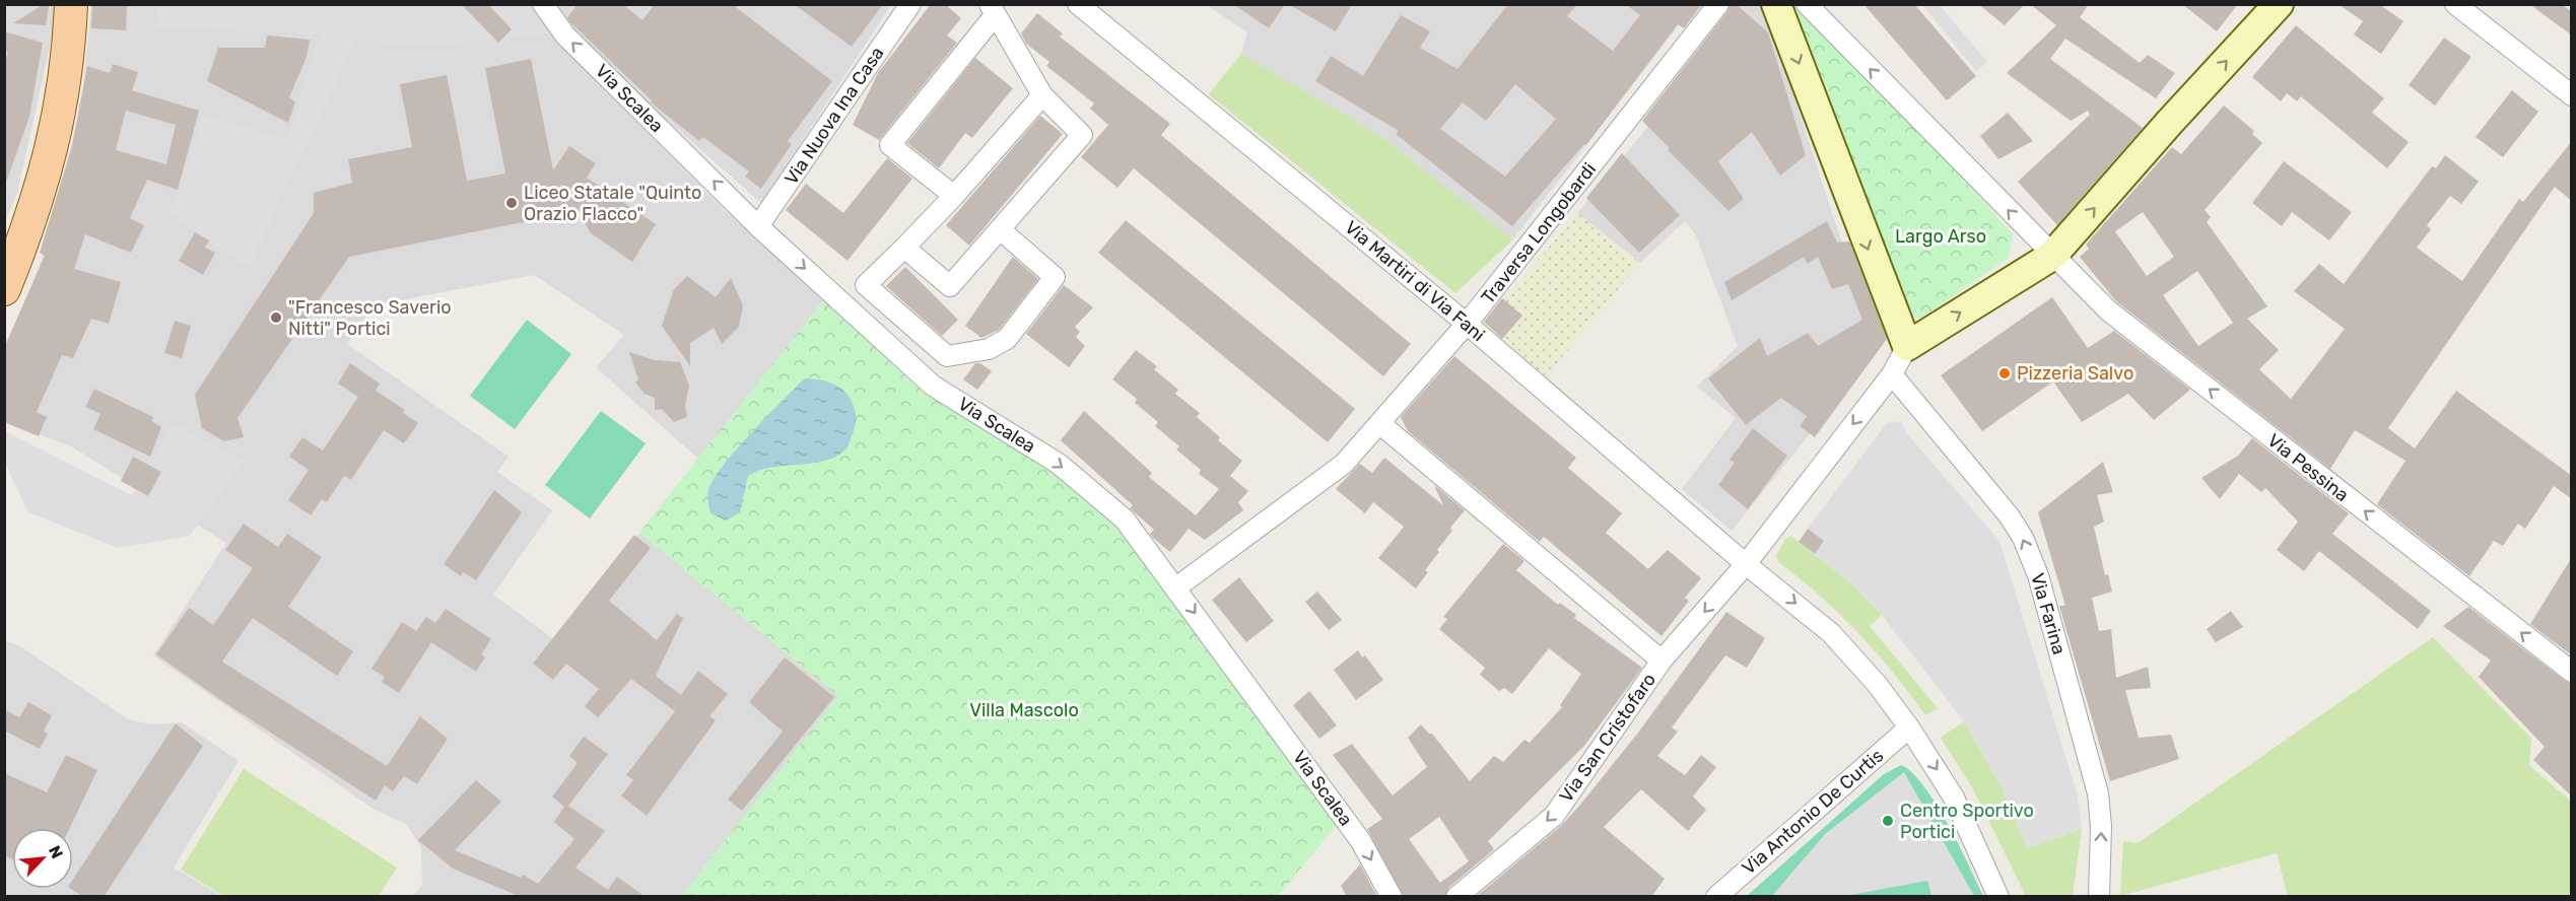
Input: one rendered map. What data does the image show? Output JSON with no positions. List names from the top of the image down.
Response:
{
  "streets": {
    "street": [
      "Via Scalea",
      "Via Nuova Ina Casa",
      "Traversa Longobardi",
      "Via Martiri di Via Fani",
      "Via Pessina",
      "Via Farina",
      "Via San Cristofaro",
      "Via Antonio De Curtis"
    ]
  },
  "crossings": [
    ["Via Scalea", "Via Nuova Ina Casa"],
    ["Via Scalea", "Traversa Longobardi"],
    ["Traversa Longobardi", "Via Martiri di Via Fani"],
    ["Via Martiri di Via Fani", "Via San Cristofaro"],
    ["Via Farina", "Via San Cristofaro"]
  ],
  "one_way": ["Via Pessina", "Via San Cristofaro"],
  "parks": ["Largo Arso", "Villa Mascolo"],
  "places": [
    "Liceo Statale \"Quinto Orazio Flacco\"",
    "\"Francesco Saverio Nitti\" Portici",
    "Pizzeria Salvo",
    "Centro Sportivo Portici"
  ],
  "north": "top right"
}
